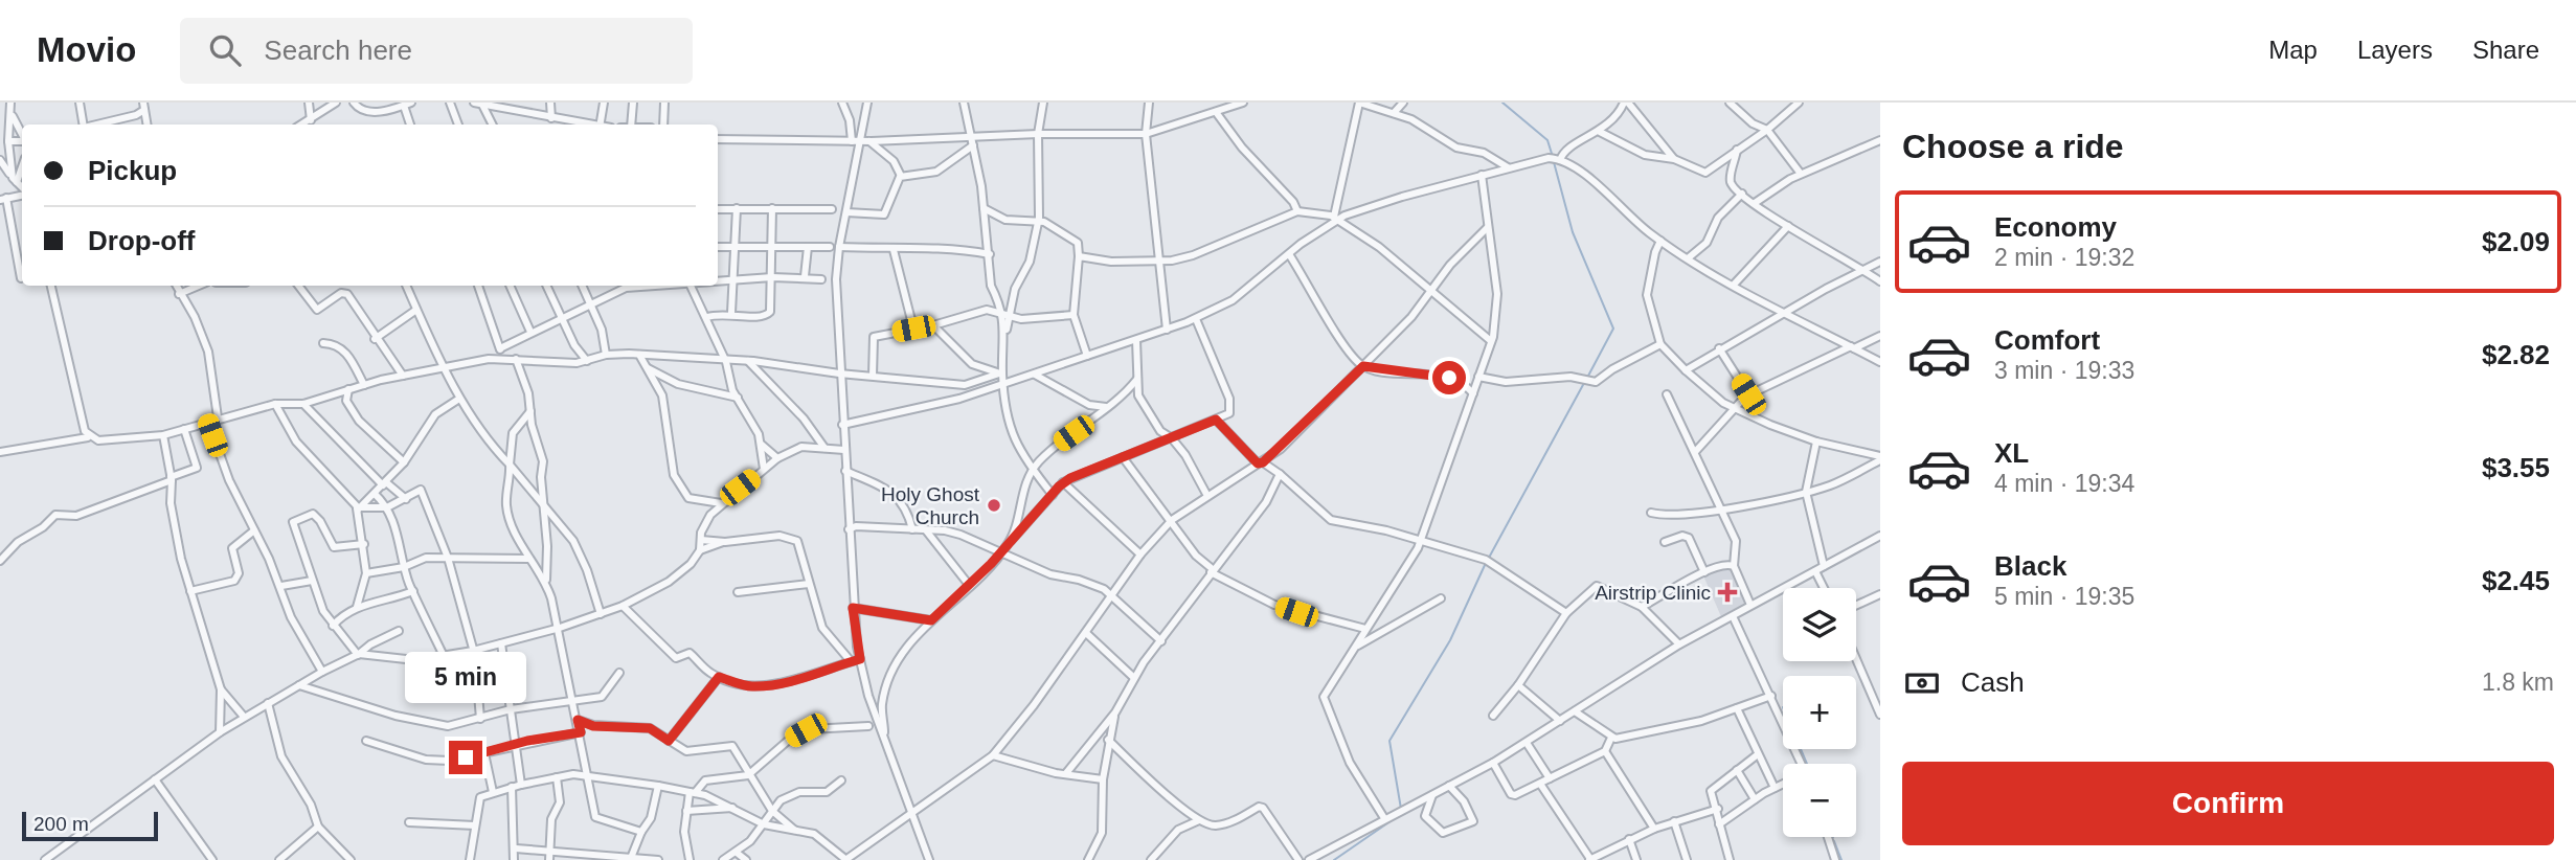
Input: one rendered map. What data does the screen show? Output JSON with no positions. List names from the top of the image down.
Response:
{
  "places": {
    "other": ["Holy Ghost Church"],
    "health": ["Airstrip Clinic"]
  },
  "scale_bar": "200 m",
  "page": {
    "header": "Movio",
    "search": "Search here",
    "nav": ["Map", "Layers", "Share"],
    "heading": "Choose a ride",
    "banner": ["Pickup", "Drop-off"],
    "list": [
      {
        "name": "Economy",
        "note": "2 min · 19:32",
        "value": "$2.09"
      },
      {
        "name": "Comfort",
        "note": "3 min · 19:33",
        "value": "$2.82"
      },
      {
        "name": "XL",
        "note": "4 min · 19:34",
        "value": "$3.55"
      },
      {
        "name": "Black",
        "note": "5 min · 19:35",
        "value": "$2.45"
      }
    ],
    "map_buttons": ["+", "−"],
    "pay": ["Cash", "1.8 km"],
    "bubble": "5 min",
    "buttons": "Confirm",
    "scale": "200 m"
  }
}
